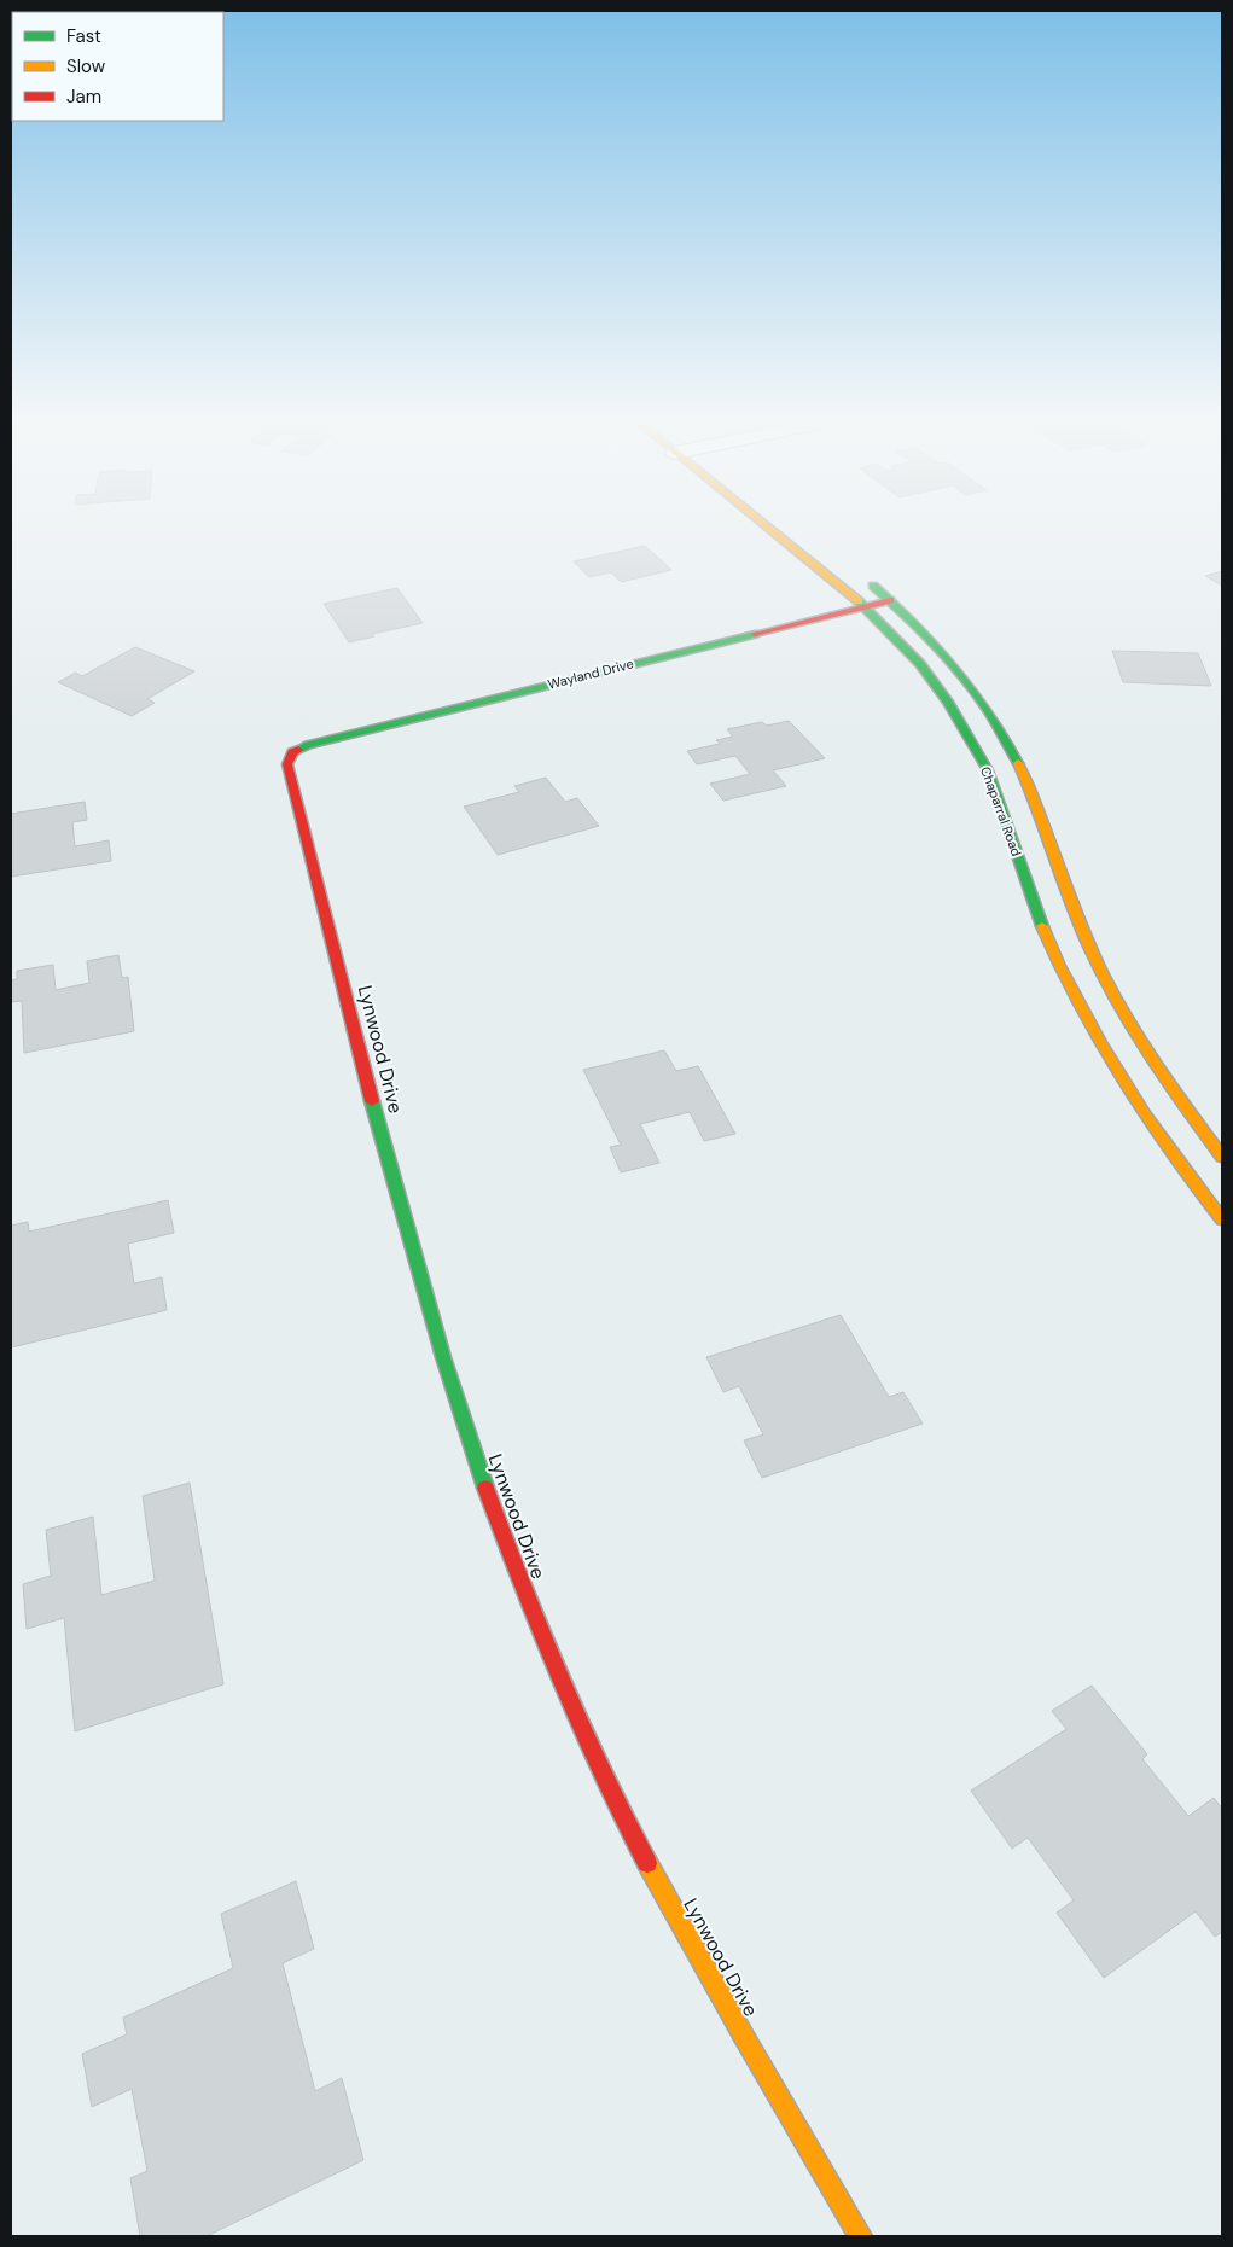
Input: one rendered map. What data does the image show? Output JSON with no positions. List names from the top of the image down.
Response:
{
  "streets": {
    "main road": ["Wayland Drive", "Chaparral Road", "Lynwood Drive"]
  },
  "crossings": [
    ["Wayland Drive", "Chaparral Road"],
    ["Wayland Drive", "Lynwood Drive"]
  ],
  "legend": ["Fast", "Slow", "Jam"]
}
